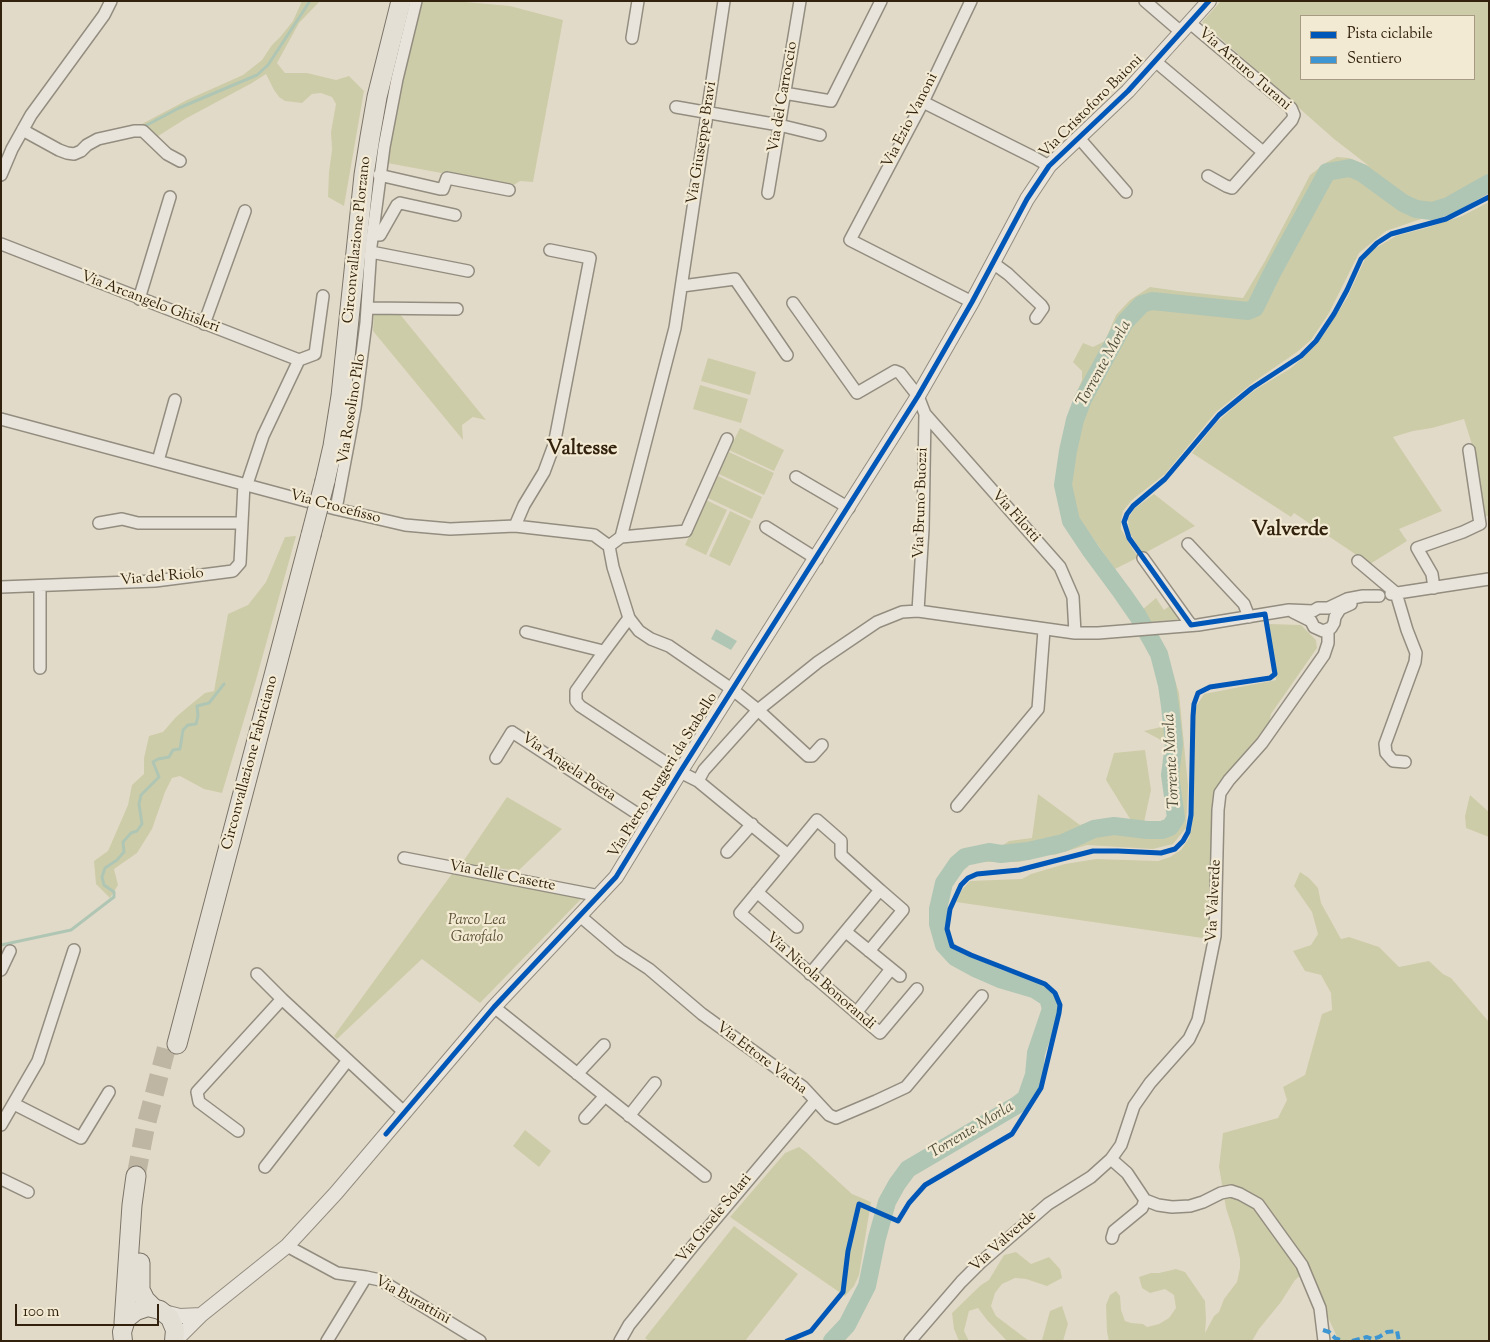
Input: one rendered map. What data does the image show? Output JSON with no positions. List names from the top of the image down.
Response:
{
  "streets": {
    "highway": ["Circonvallazione Plorzano", "Circonvallazione Fabriciano"],
    "main road": ["Via Pietro Ruggeri da Stabello"],
    "street": [
      "Via Arturo Turani",
      "Via del Carroccio",
      "Via Cristoforo Baioni",
      "Via Ezio Vanoni",
      "Via Giuseppe Bravi",
      "Via Arcangelo Ghisleri",
      "Via Rosolino Pilo",
      "Via Bruno Buozzi",
      "Via Crocefisso",
      "Via Filotti",
      "Via del Riolo",
      "Via Angela Poeta",
      "Via delle Casette",
      "Via Valverde",
      "Via Nicola Bonorandi",
      "Via Ettore Vacha",
      "Via Gioele Solari",
      "Via Burattini"
    ]
  },
  "crossings": [
    ["Via Arturo Turani", "Via Cristoforo Baioni"],
    ["Via Cristoforo Baioni", "Via Ezio Vanoni"],
    ["Via Cristoforo Baioni", "Via Bruno Buozzi"],
    ["Via Cristoforo Baioni", "Via Pietro Ruggeri da Stabello"],
    ["Circonvallazione Plorzano", "Circonvallazione Fabriciano"],
    ["Via Rosolino Pilo", "Via Crocefisso"],
    ["Via Bruno Buozzi", "Via Filotti"],
    ["Via Bruno Buozzi", "Via Pietro Ruggeri da Stabello"],
    ["Via Crocefisso", "Via del Riolo"],
    ["Via Angela Poeta", "Via Pietro Ruggeri da Stabello"],
    ["Via Pietro Ruggeri da Stabello", "Via delle Casette"],
    ["Via Pietro Ruggeri da Stabello", "Via Ettore Vacha"],
    ["Via Pietro Ruggeri da Stabello", "Via Burattini"],
    ["Via Ettore Vacha", "Via Gioele Solari"]
  ],
  "districts": ["Valtesse", "Valverde"],
  "water": ["Torrente Morla"],
  "parks": ["Parco Lea Garofalo"],
  "legend": ["Pista ciclabile", "Sentiero"],
  "scale_bar": "100 m"
}
